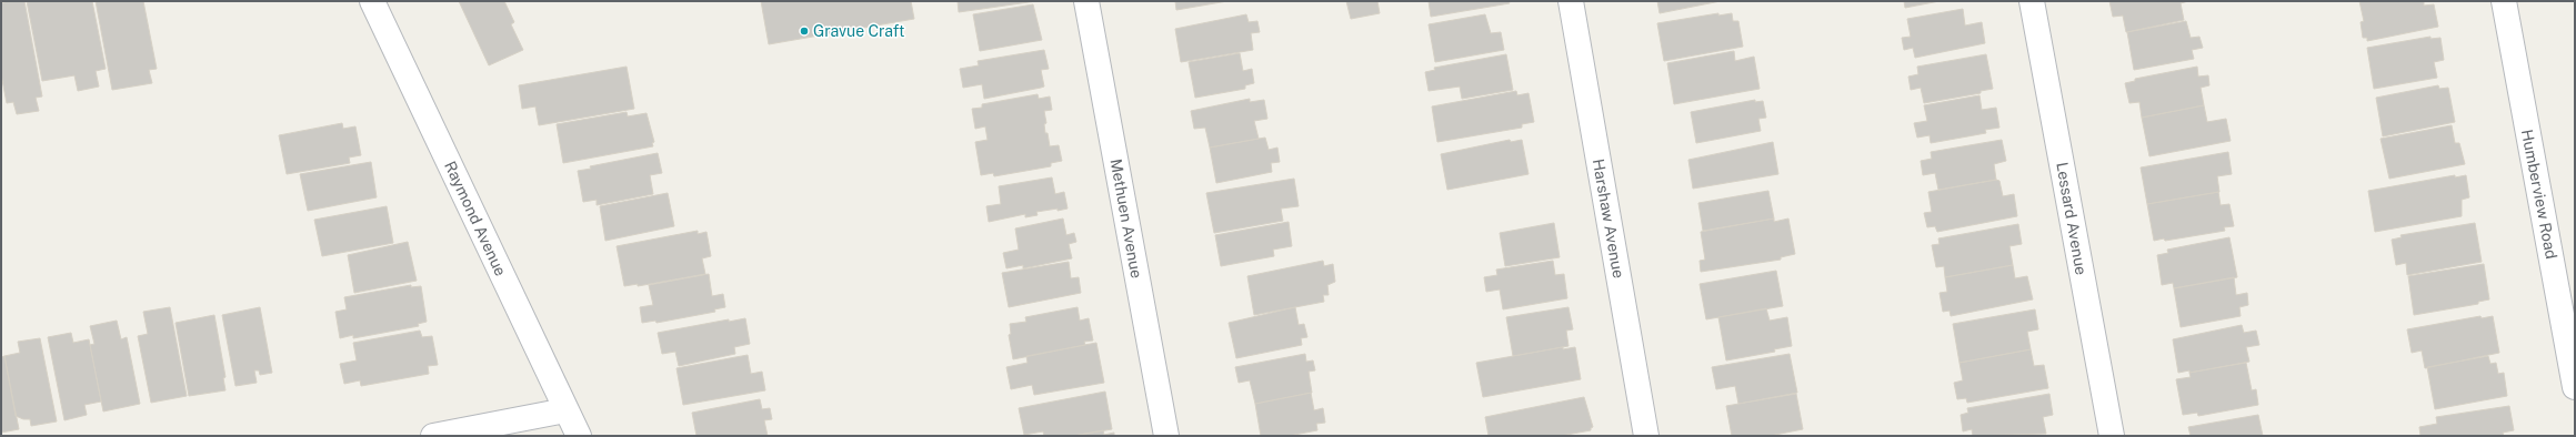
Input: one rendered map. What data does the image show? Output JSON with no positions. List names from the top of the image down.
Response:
{
  "streets": {
    "street": [
      "Humberview Road",
      "Raymond Avenue",
      "Methuen Avenue",
      "Harshaw Avenue",
      "Lessard Avenue"
    ]
  },
  "places": ["Gravue Craft"]
}
